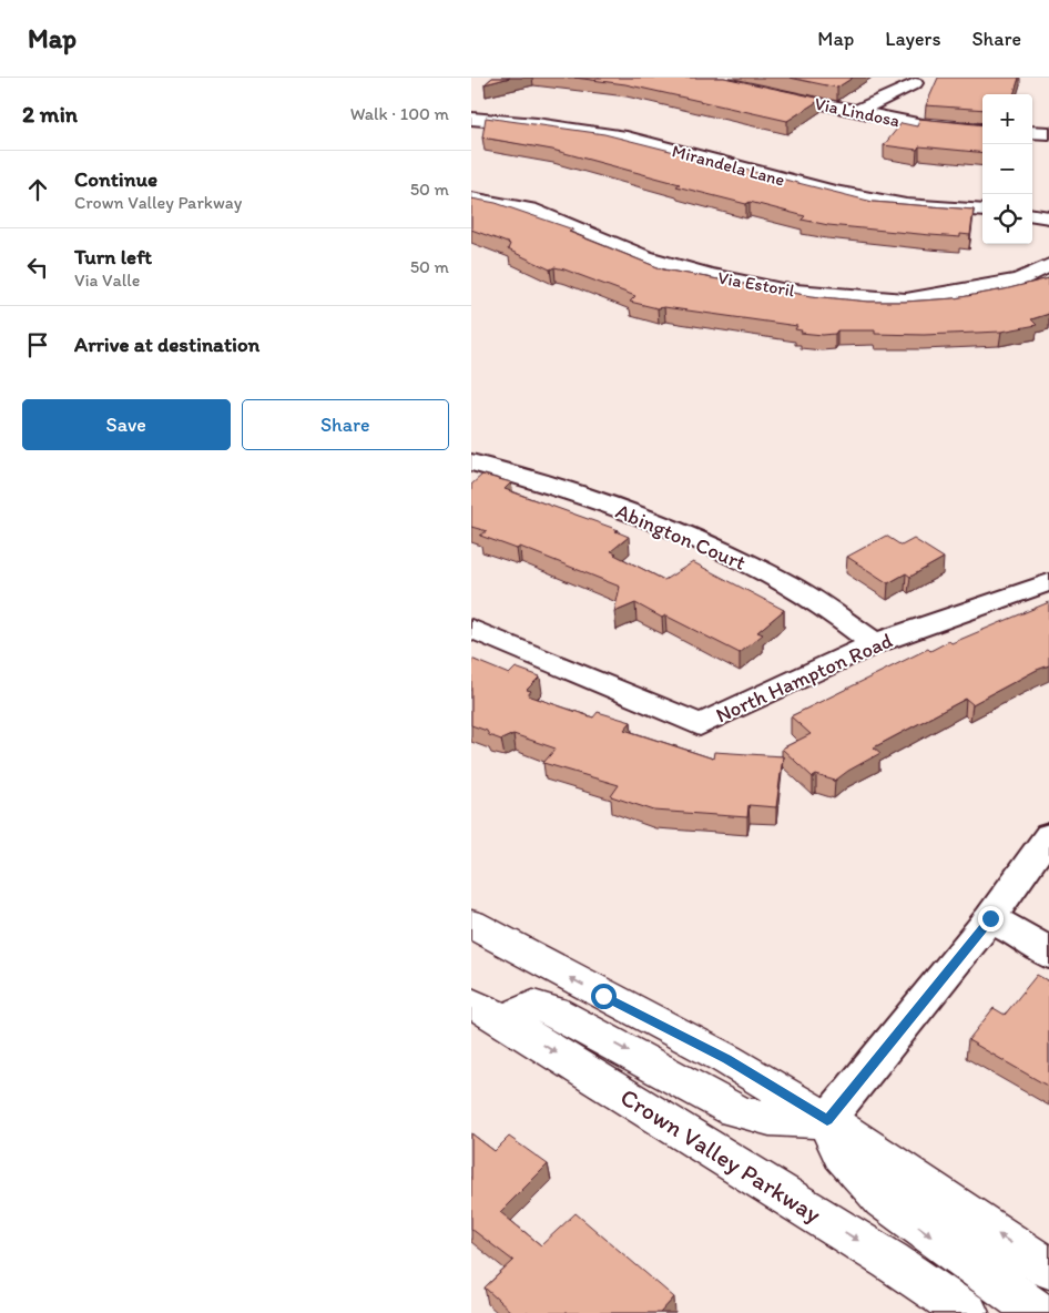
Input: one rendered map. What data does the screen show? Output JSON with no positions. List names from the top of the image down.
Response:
{
  "streets": {
    "main road": ["Crown Valley Parkway"],
    "street": [
      "Via Lindosa",
      "Mirandela Lane",
      "Via Estoril",
      "Abington Court",
      "North Hampton Road"
    ]
  },
  "crossings": [
    ["Abington Court", "North Hampton Road"]
  ],
  "page": {
    "header": "Map",
    "nav": ["Map", "Layers", "Share"],
    "heading": ["2 min", "Walk · 100 m"],
    "map_buttons": ["+", "−"],
    "list": [
      ["Continue", "Crown Valley Parkway", "50 m"],
      ["Turn left", "Via Valle", "50 m"],
      "Arrive at destination"
    ],
    "buttons": ["Save", "Share"]
  }
}
